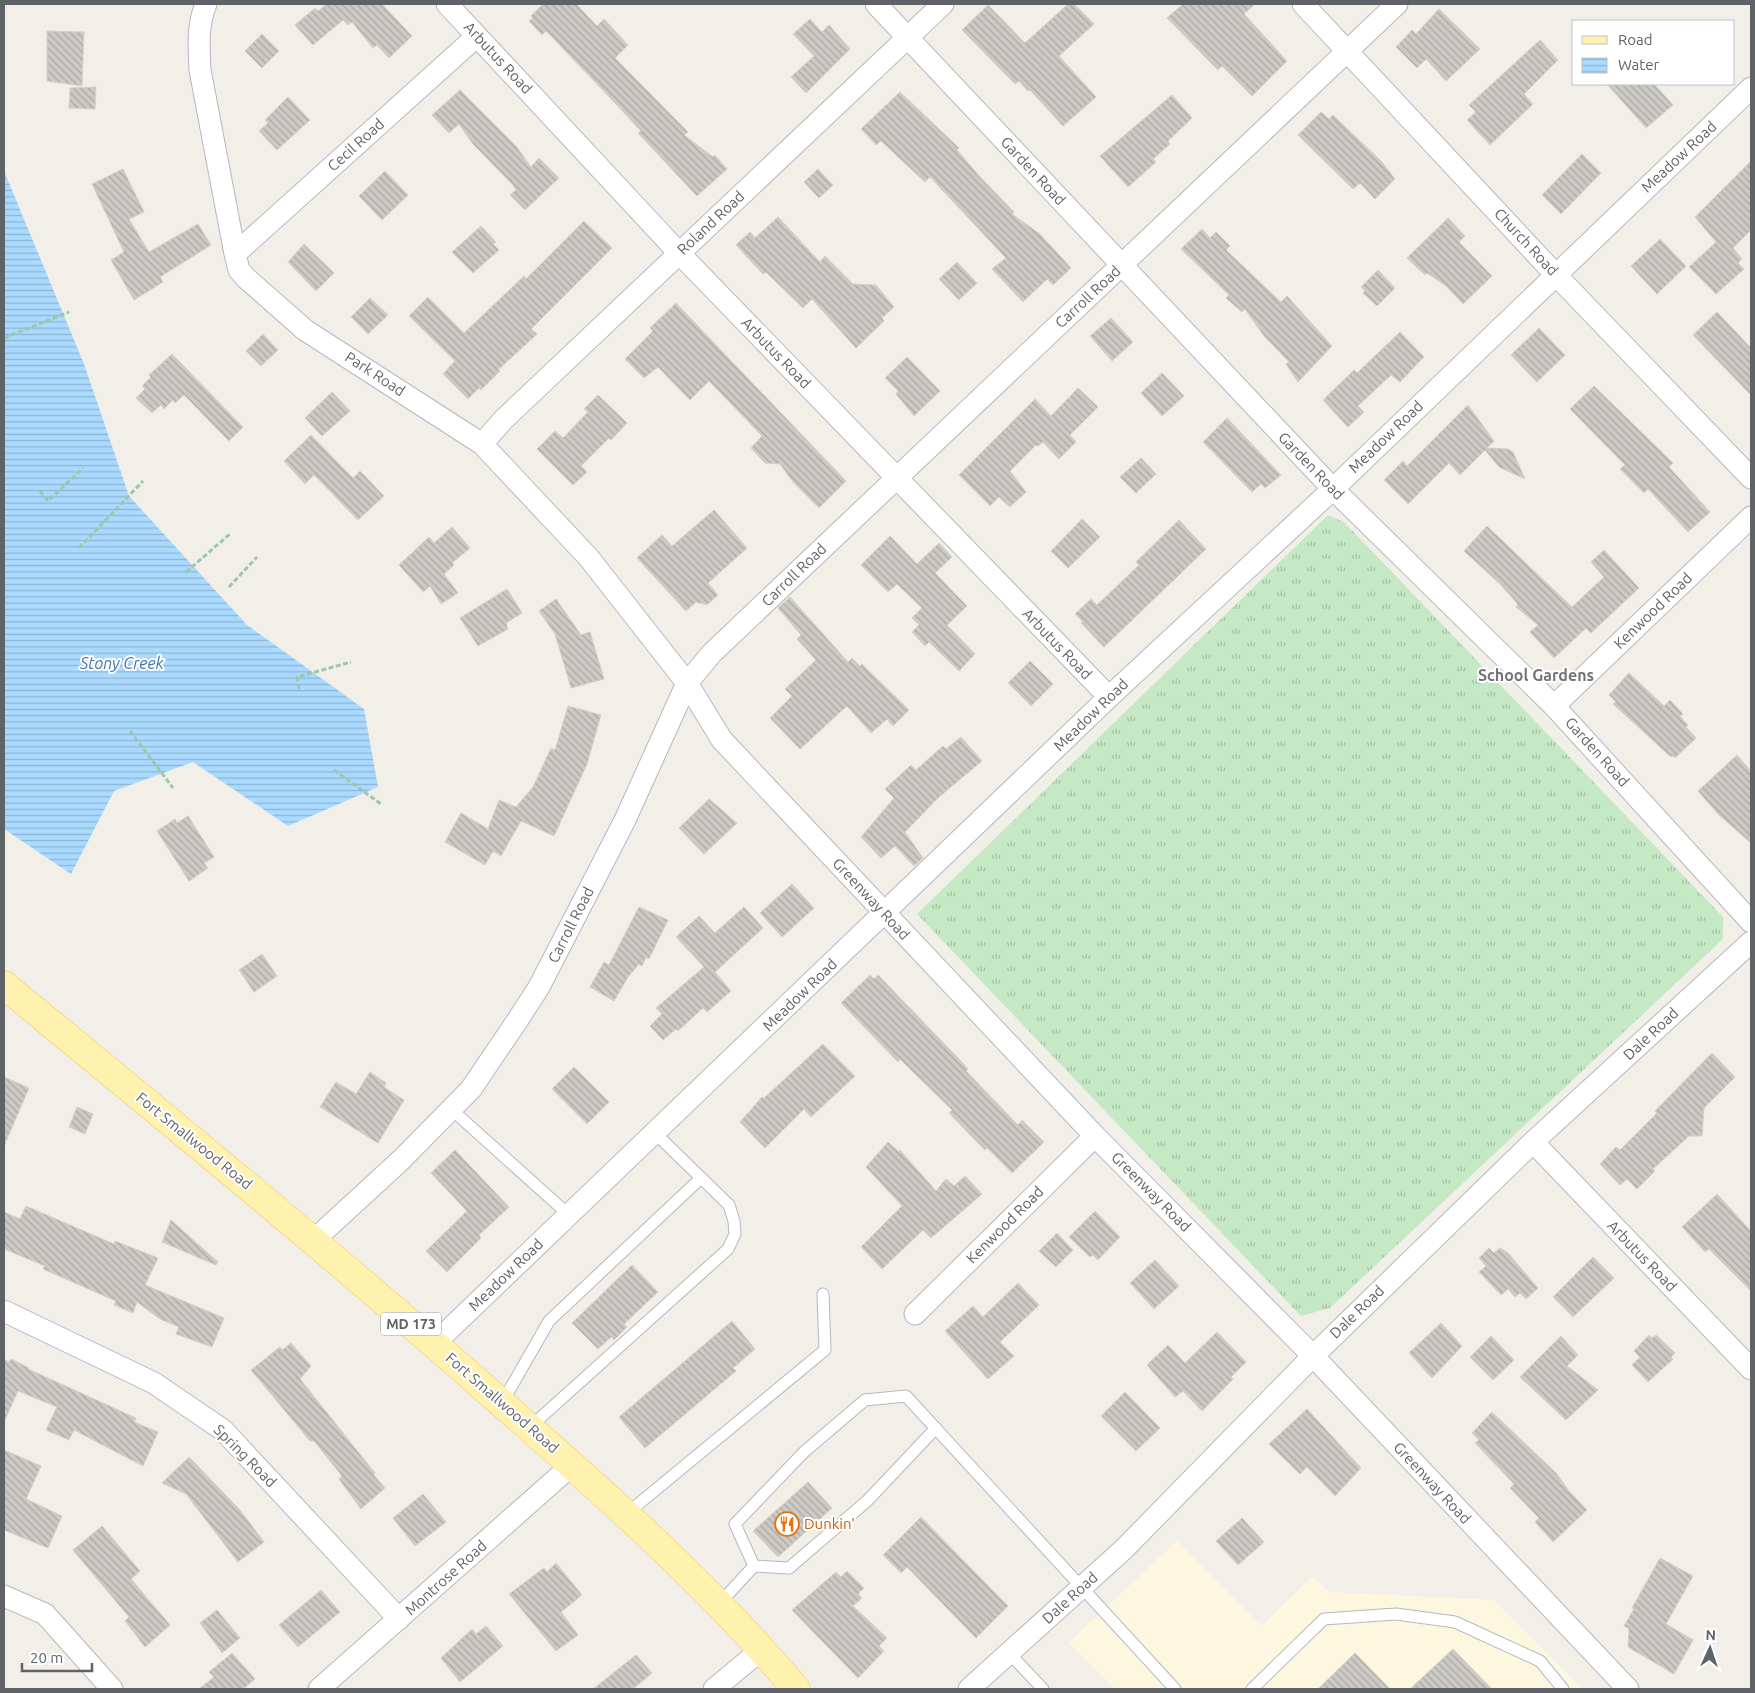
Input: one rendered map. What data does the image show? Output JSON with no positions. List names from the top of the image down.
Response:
{
  "streets": {
    "main road": ["Fort Smallwood Road", "MD 173"],
    "street": [
      "Arbutus Road",
      "Cecil Road",
      "Meadow Road",
      "Garden Road",
      "Roland Road",
      "Church Road",
      "Carroll Road",
      "Park Road",
      "Kenwood Road",
      "Greenway Road",
      "Dale Road",
      "Spring Road",
      "Montrose Road"
    ]
  },
  "crossings": [
    ["Arbutus Road", "Cecil Road"],
    ["Arbutus Road", "Meadow Road"],
    ["Arbutus Road", "Roland Road"],
    ["Arbutus Road", "Carroll Road"],
    ["Arbutus Road", "Dale Road"],
    ["Cecil Road", "Park Road"],
    ["Meadow Road", "Garden Road"],
    ["Meadow Road", "Church Road"],
    ["Meadow Road", "Greenway Road"],
    ["Meadow Road", "Fort Smallwood Road"],
    ["Garden Road", "Roland Road"],
    ["Garden Road", "Carroll Road"],
    ["Garden Road", "Kenwood Road"],
    ["Roland Road", "Park Road"],
    ["Church Road", "Carroll Road"],
    ["Carroll Road", "Park Road"],
    ["Carroll Road", "Greenway Road"],
    ["Carroll Road", "Fort Smallwood Road"],
    ["Park Road", "Greenway Road"],
    ["Kenwood Road", "Greenway Road"],
    ["Greenway Road", "Dale Road"],
    ["Fort Smallwood Road", "Montrose Road"],
    ["Spring Road", "Montrose Road"]
  ],
  "districts": ["School Gardens"],
  "water": ["Stony Creek"],
  "places": {
    "restaurant": ["Dunkin'"]
  },
  "legend": ["Road", "Water"],
  "scale_bar": "20 m",
  "north": "top"
}
